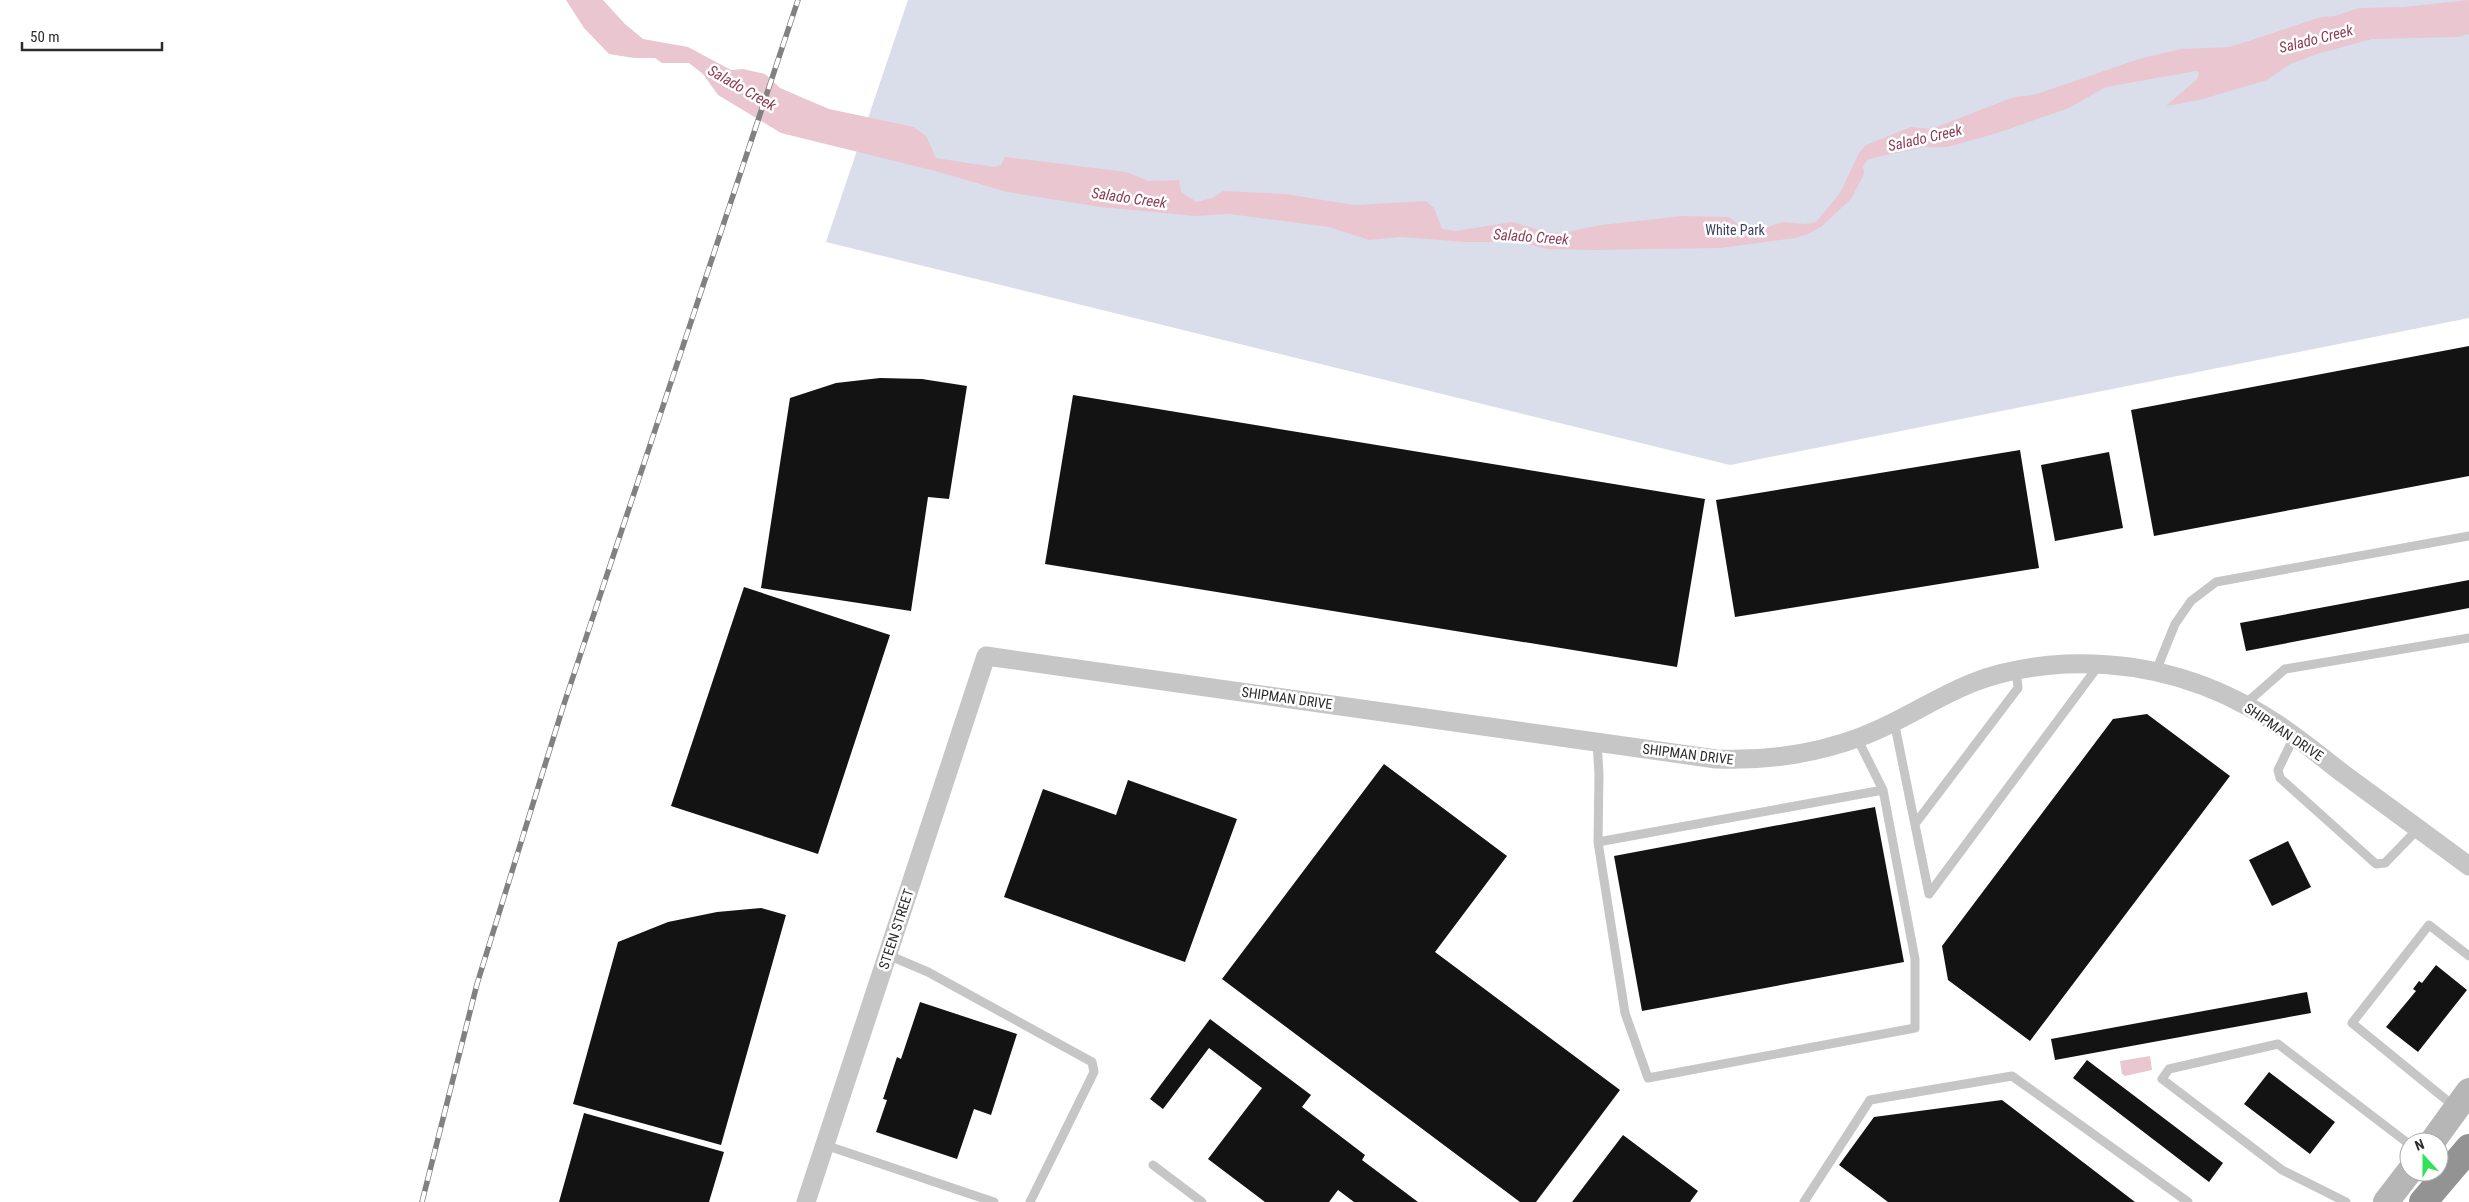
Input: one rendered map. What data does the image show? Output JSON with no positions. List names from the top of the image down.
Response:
{
  "streets": {
    "street": ["SHIPMAN DRIVE", "STEEN STREET"]
  },
  "crossings": [
    ["SHIPMAN DRIVE", "STEEN STREET"]
  ],
  "water": ["Salado Creek"],
  "parks": ["White Park"],
  "scale_bar": "50 m",
  "north": "top"
}
